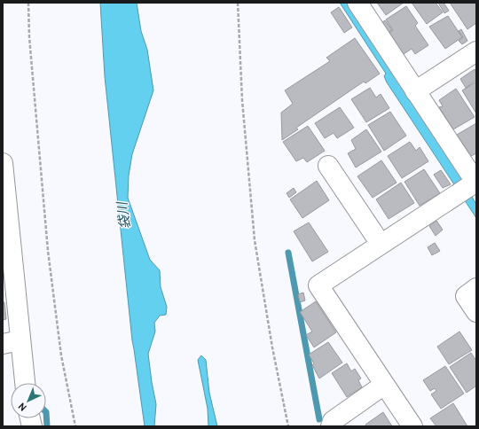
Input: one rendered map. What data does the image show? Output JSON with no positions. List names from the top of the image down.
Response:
{
  "water": ["袋川"],
  "north": "bottom left"
}
